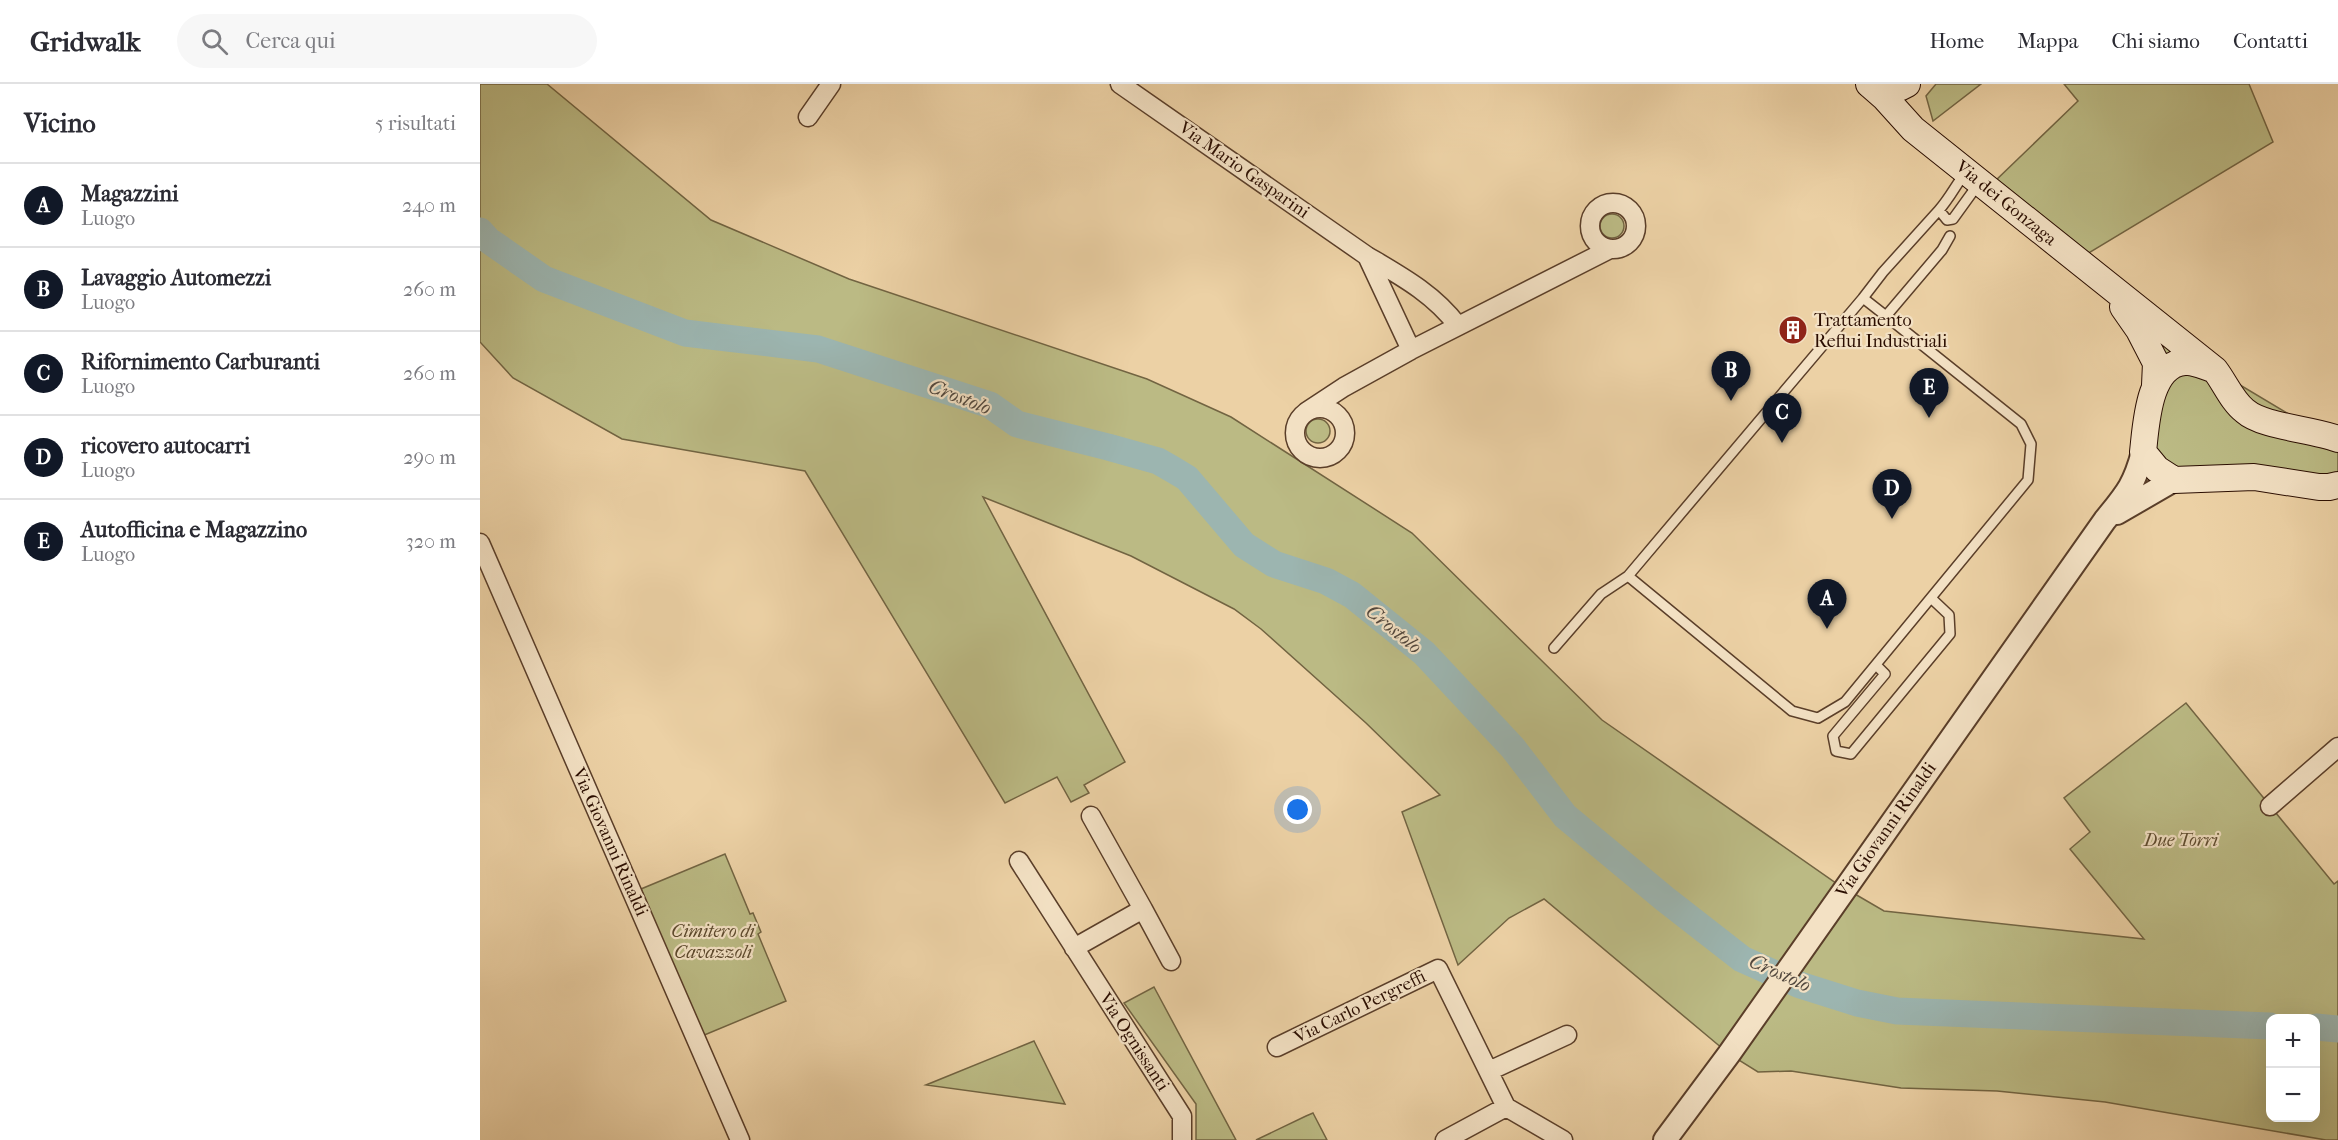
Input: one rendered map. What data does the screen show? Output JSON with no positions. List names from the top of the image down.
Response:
{
  "streets": {
    "main road": ["Via dei Gonzaga"],
    "street": [
      "Via Mario Gasparini",
      "Via Giovanni Rinaldi",
      "Via Carlo Pergreffi",
      "Via Ognissanti"
    ]
  },
  "crossings": [
    ["Via dei Gonzaga", "Via Giovanni Rinaldi"]
  ],
  "water": ["Crostolo"],
  "parks": ["Due Torri", "Cimitero di Cavazzoli"],
  "places": {
    "building": ["Trattamento Reflui Industriali"]
  },
  "page": {
    "header": "Gridwalk",
    "search": "Cerca qui",
    "nav": [
      "Home",
      "Mappa",
      "Chi siamo",
      "Contatti"
    ],
    "heading": ["Vicino", "5 risultati"],
    "list": [
      {
        "mark": "A",
        "name": "Magazzini",
        "note": "Luogo",
        "value": "240 m"
      },
      {
        "mark": "B",
        "name": "Lavaggio Automezzi",
        "note": "Luogo",
        "value": "260 m"
      },
      {
        "mark": "C",
        "name": "Rifornimento Carburanti",
        "note": "Luogo",
        "value": "260 m"
      },
      {
        "mark": "D",
        "name": "ricovero autocarri",
        "note": "Luogo",
        "value": "290 m"
      },
      {
        "mark": "E",
        "name": "Autofficina e Magazzino",
        "note": "Luogo",
        "value": "320 m"
      }
    ],
    "pins": [
      "B",
      "E",
      "C",
      "D",
      "A"
    ],
    "map_buttons": ["+", "−"]
  }
}
